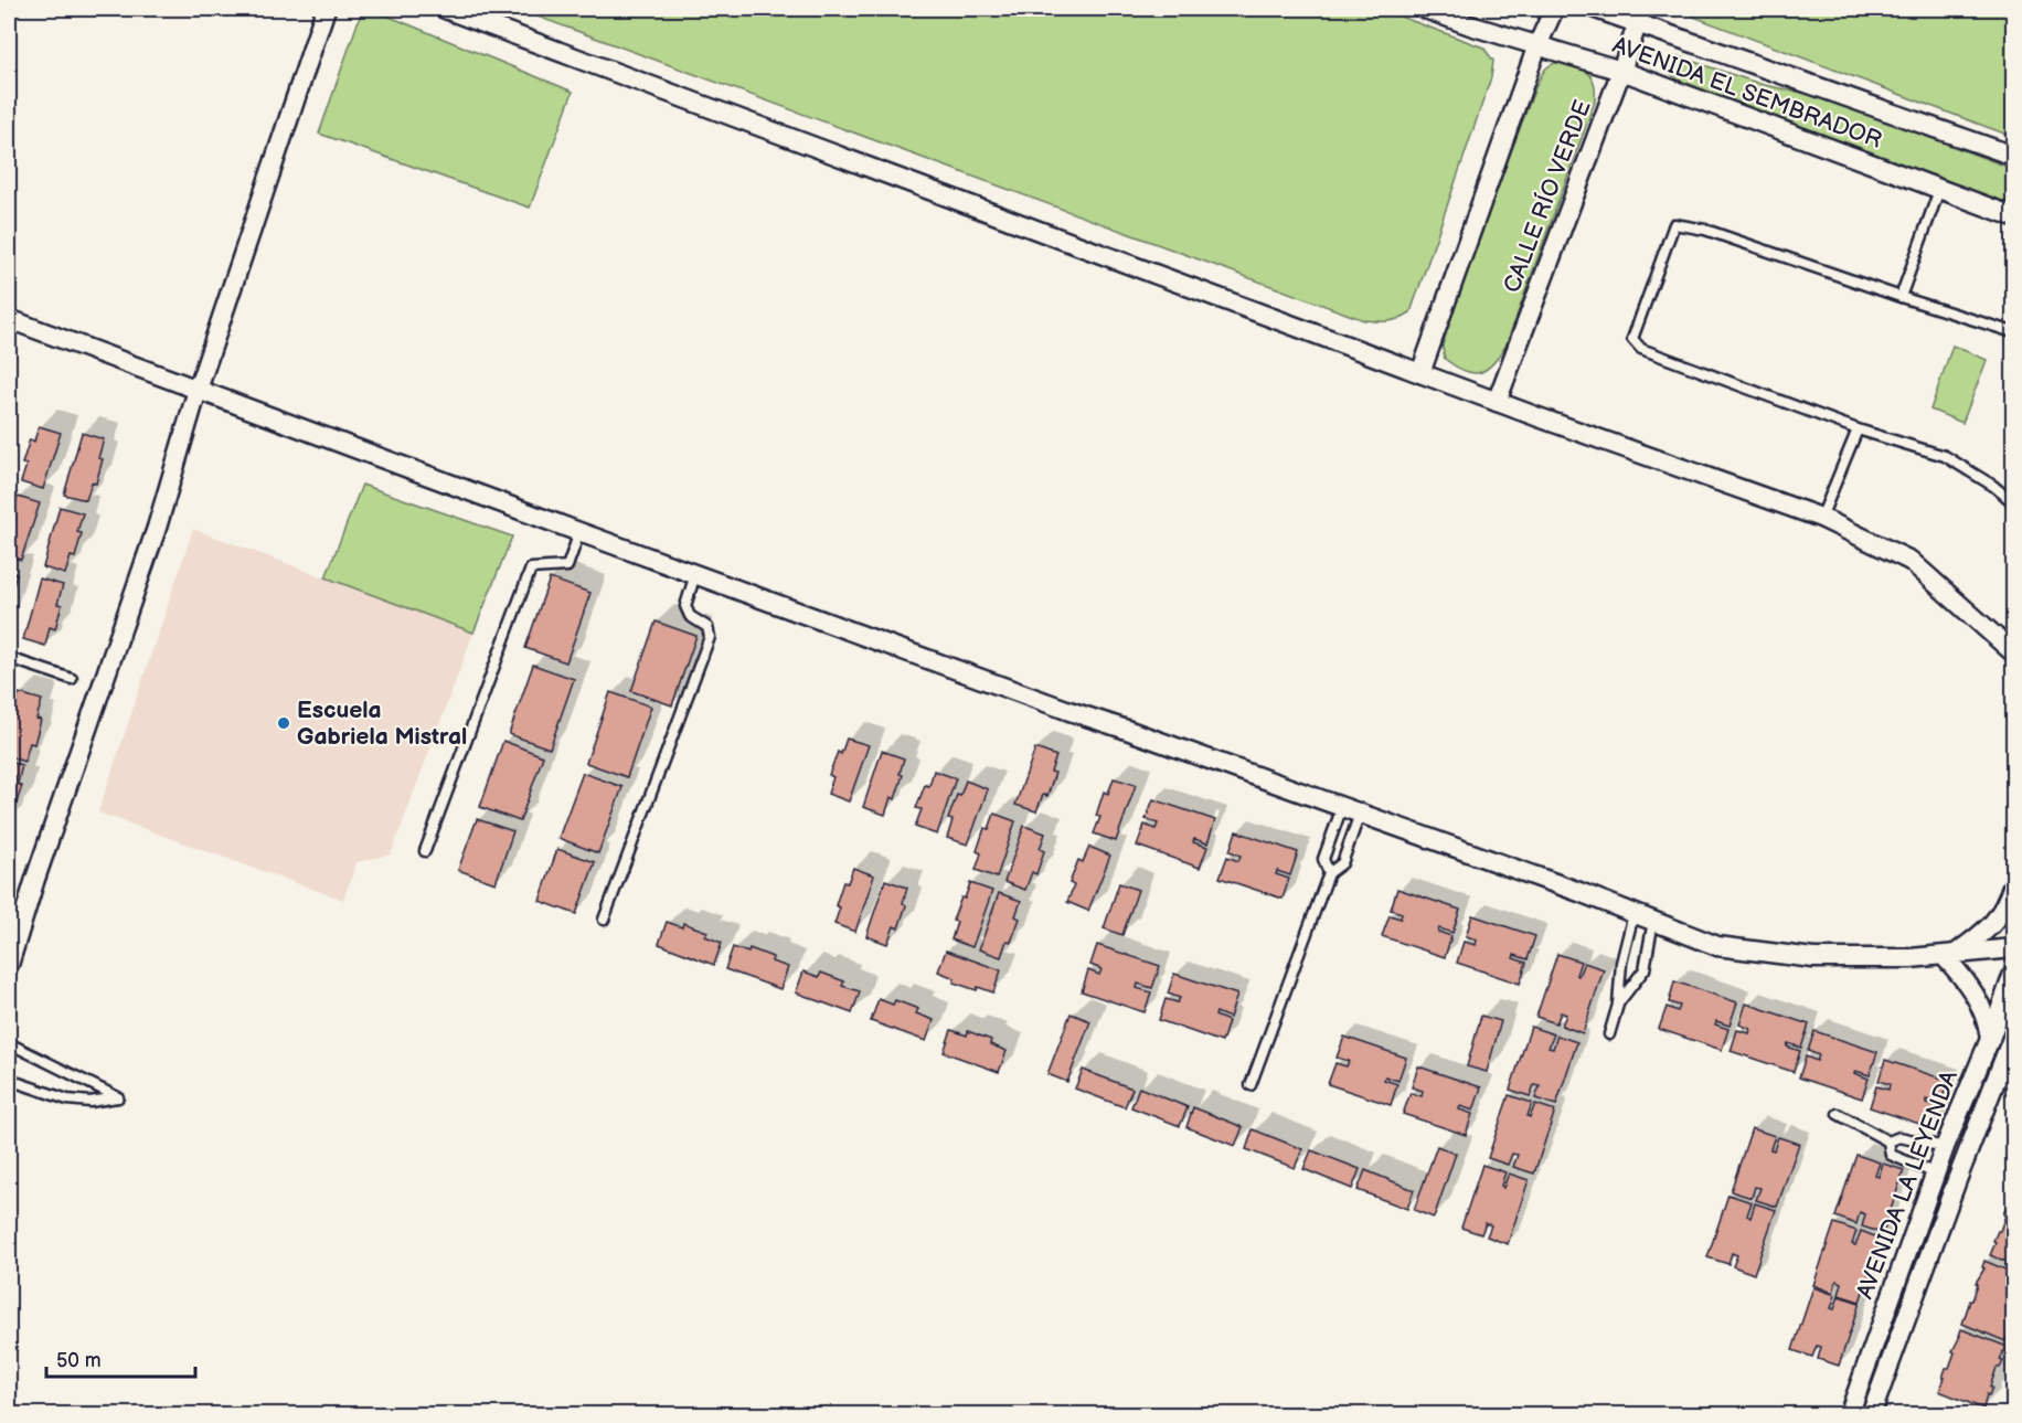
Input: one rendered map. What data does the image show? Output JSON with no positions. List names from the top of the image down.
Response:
{
  "streets": {
    "street": ["AVENIDA EL SEMBRADOR", "CALLE RÍO VERDE", "AVENIDA LA LEYENDA"]
  },
  "crossings": [
    ["AVENIDA EL SEMBRADOR", "CALLE RÍO VERDE"]
  ],
  "places": ["Escuela Gabriela Mistral"],
  "scale_bar": "50 m"
}
